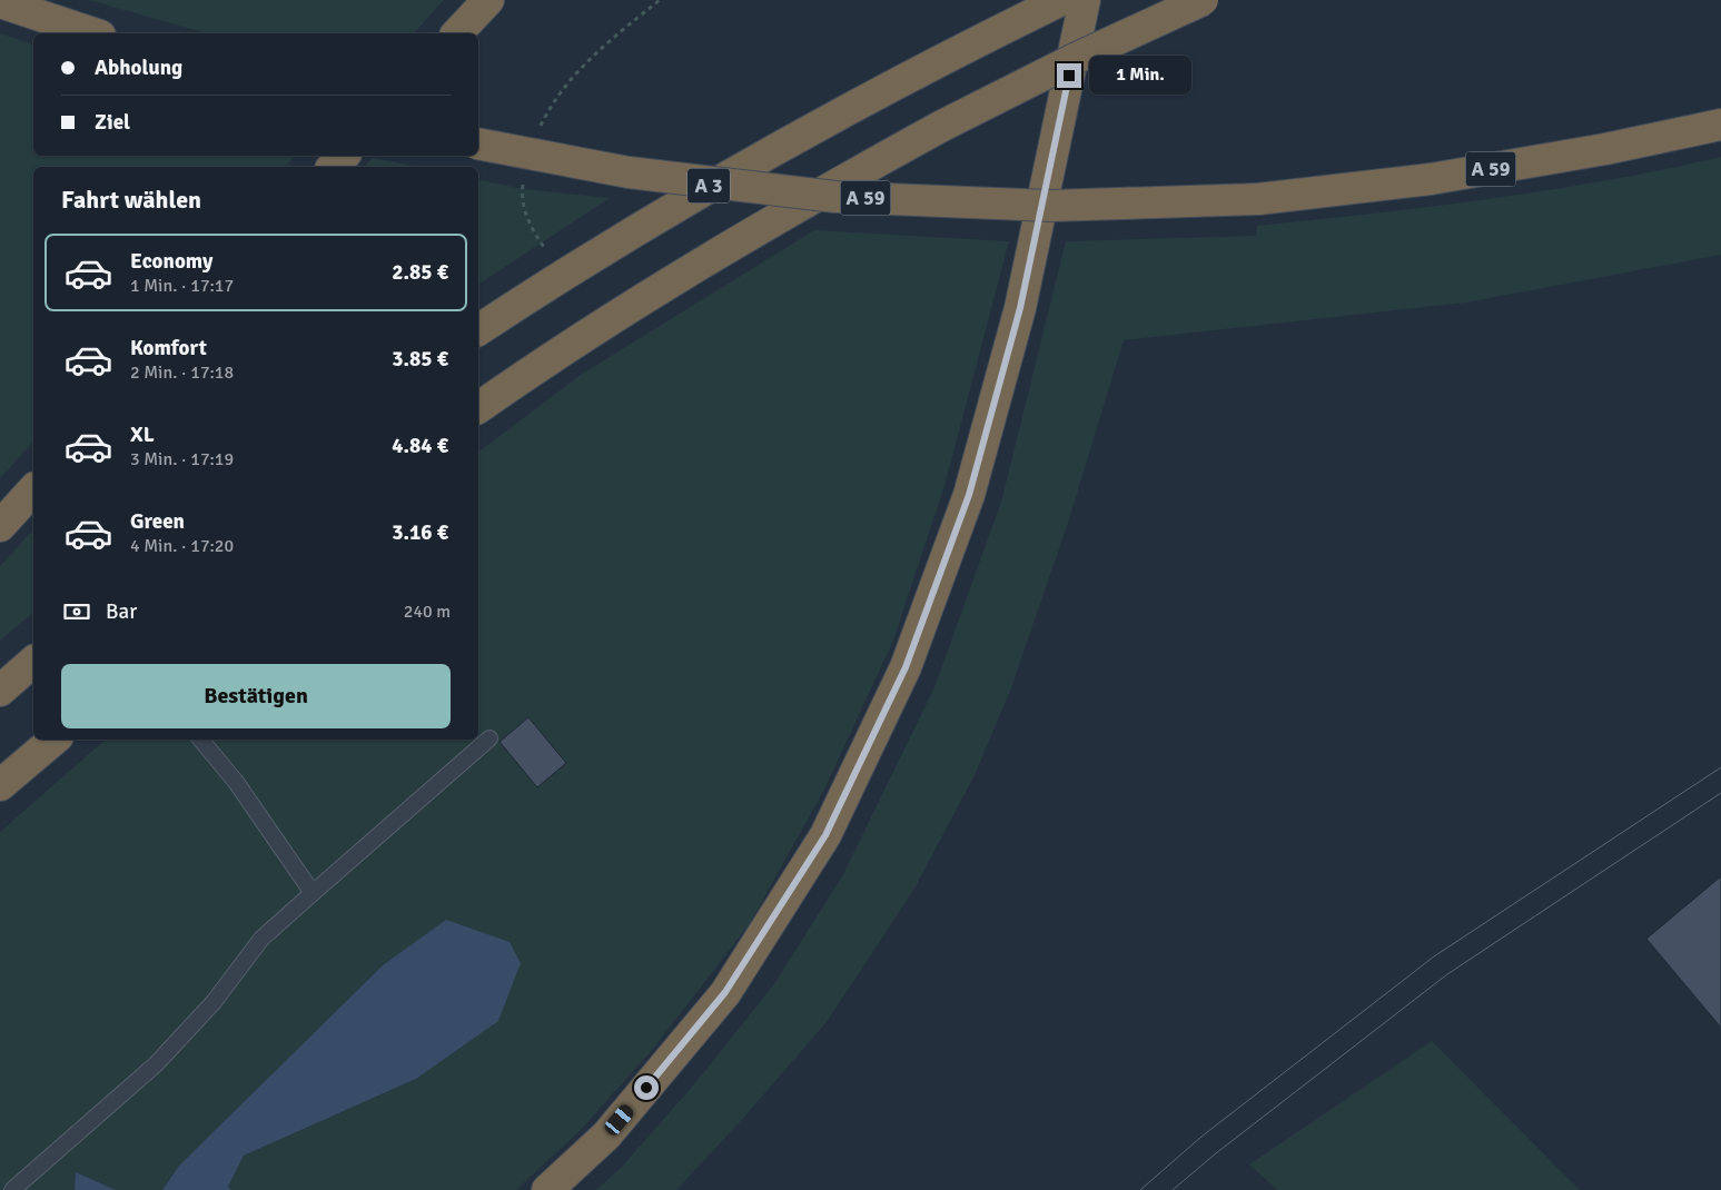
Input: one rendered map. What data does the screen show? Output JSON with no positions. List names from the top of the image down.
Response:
{
  "streets": {
    "highway": ["A 59", "A 3"]
  },
  "page": {
    "banner": ["Abholung", "Ziel"],
    "bubble": "1 Min.",
    "heading": "Fahrt wählen",
    "list": [
      {
        "name": "Economy",
        "note": "1 Min. · 17:17",
        "value": "2.85 €"
      },
      {
        "name": "Komfort",
        "note": "2 Min. · 17:18",
        "value": "3.85 €"
      },
      {
        "name": "XL",
        "note": "3 Min. · 17:19",
        "value": "4.84 €"
      },
      {
        "name": "Green",
        "note": "4 Min. · 17:20",
        "value": "3.16 €"
      }
    ],
    "pay": ["Bar", "240 m"],
    "buttons": "Bestätigen"
  }
}
